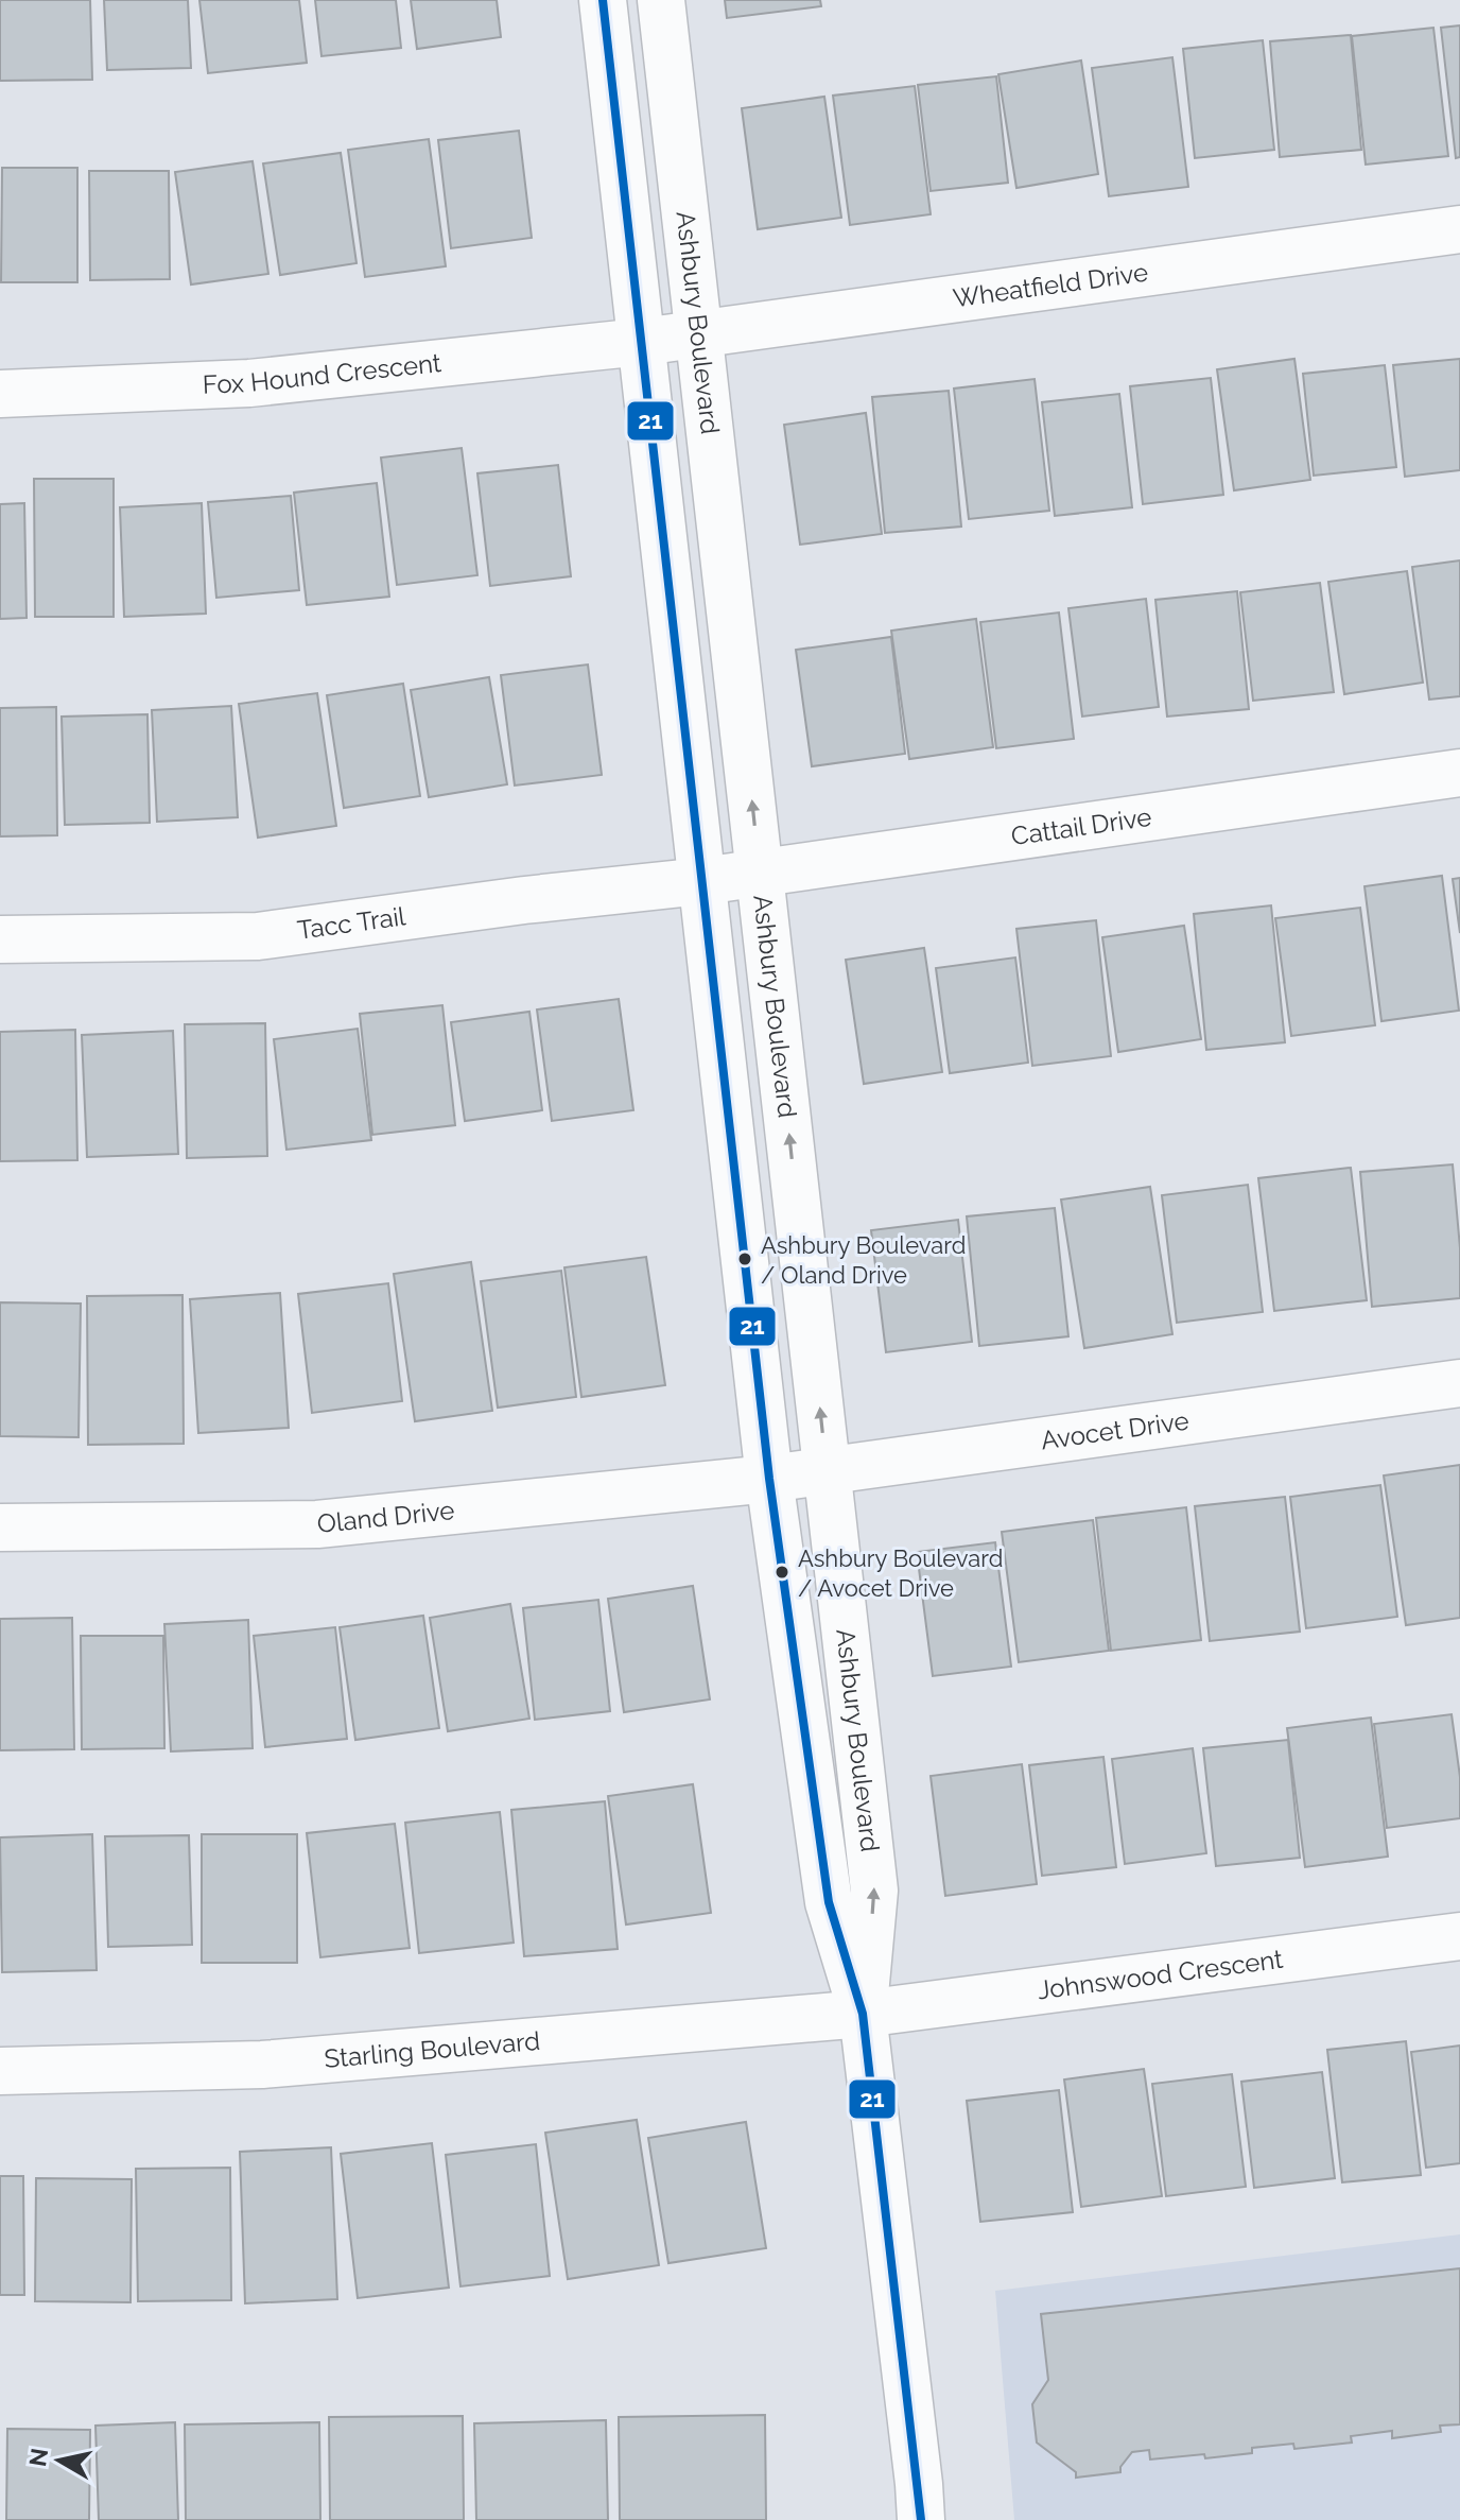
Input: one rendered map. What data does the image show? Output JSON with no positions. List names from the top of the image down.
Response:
{
  "streets": {
    "street": [
      "Wheatfield Drive",
      "Ashbury Boulevard",
      "Fox Hound Crescent",
      "Cattail Drive",
      "Tacc Trail",
      "Avocet Drive",
      "Oland Drive",
      "Johnswood Crescent",
      "Starling Boulevard"
    ]
  },
  "crossings": [
    ["Wheatfield Drive", "Ashbury Boulevard"],
    ["Wheatfield Drive", "Fox Hound Crescent"],
    ["Ashbury Boulevard", "Fox Hound Crescent"],
    ["Ashbury Boulevard", "Cattail Drive"],
    ["Ashbury Boulevard", "Tacc Trail"],
    ["Ashbury Boulevard", "Avocet Drive"],
    ["Ashbury Boulevard", "Oland Drive"],
    ["Ashbury Boulevard", "Johnswood Crescent"],
    ["Ashbury Boulevard", "Starling Boulevard"],
    ["Cattail Drive", "Tacc Trail"],
    ["Avocet Drive", "Oland Drive"],
    ["Johnswood Crescent", "Starling Boulevard"]
  ],
  "places": ["Ashbury Boulevard / Oland Drive", "Ashbury Boulevard / Avocet Drive"],
  "lines": ["transit line 21"],
  "north": "left"
}
